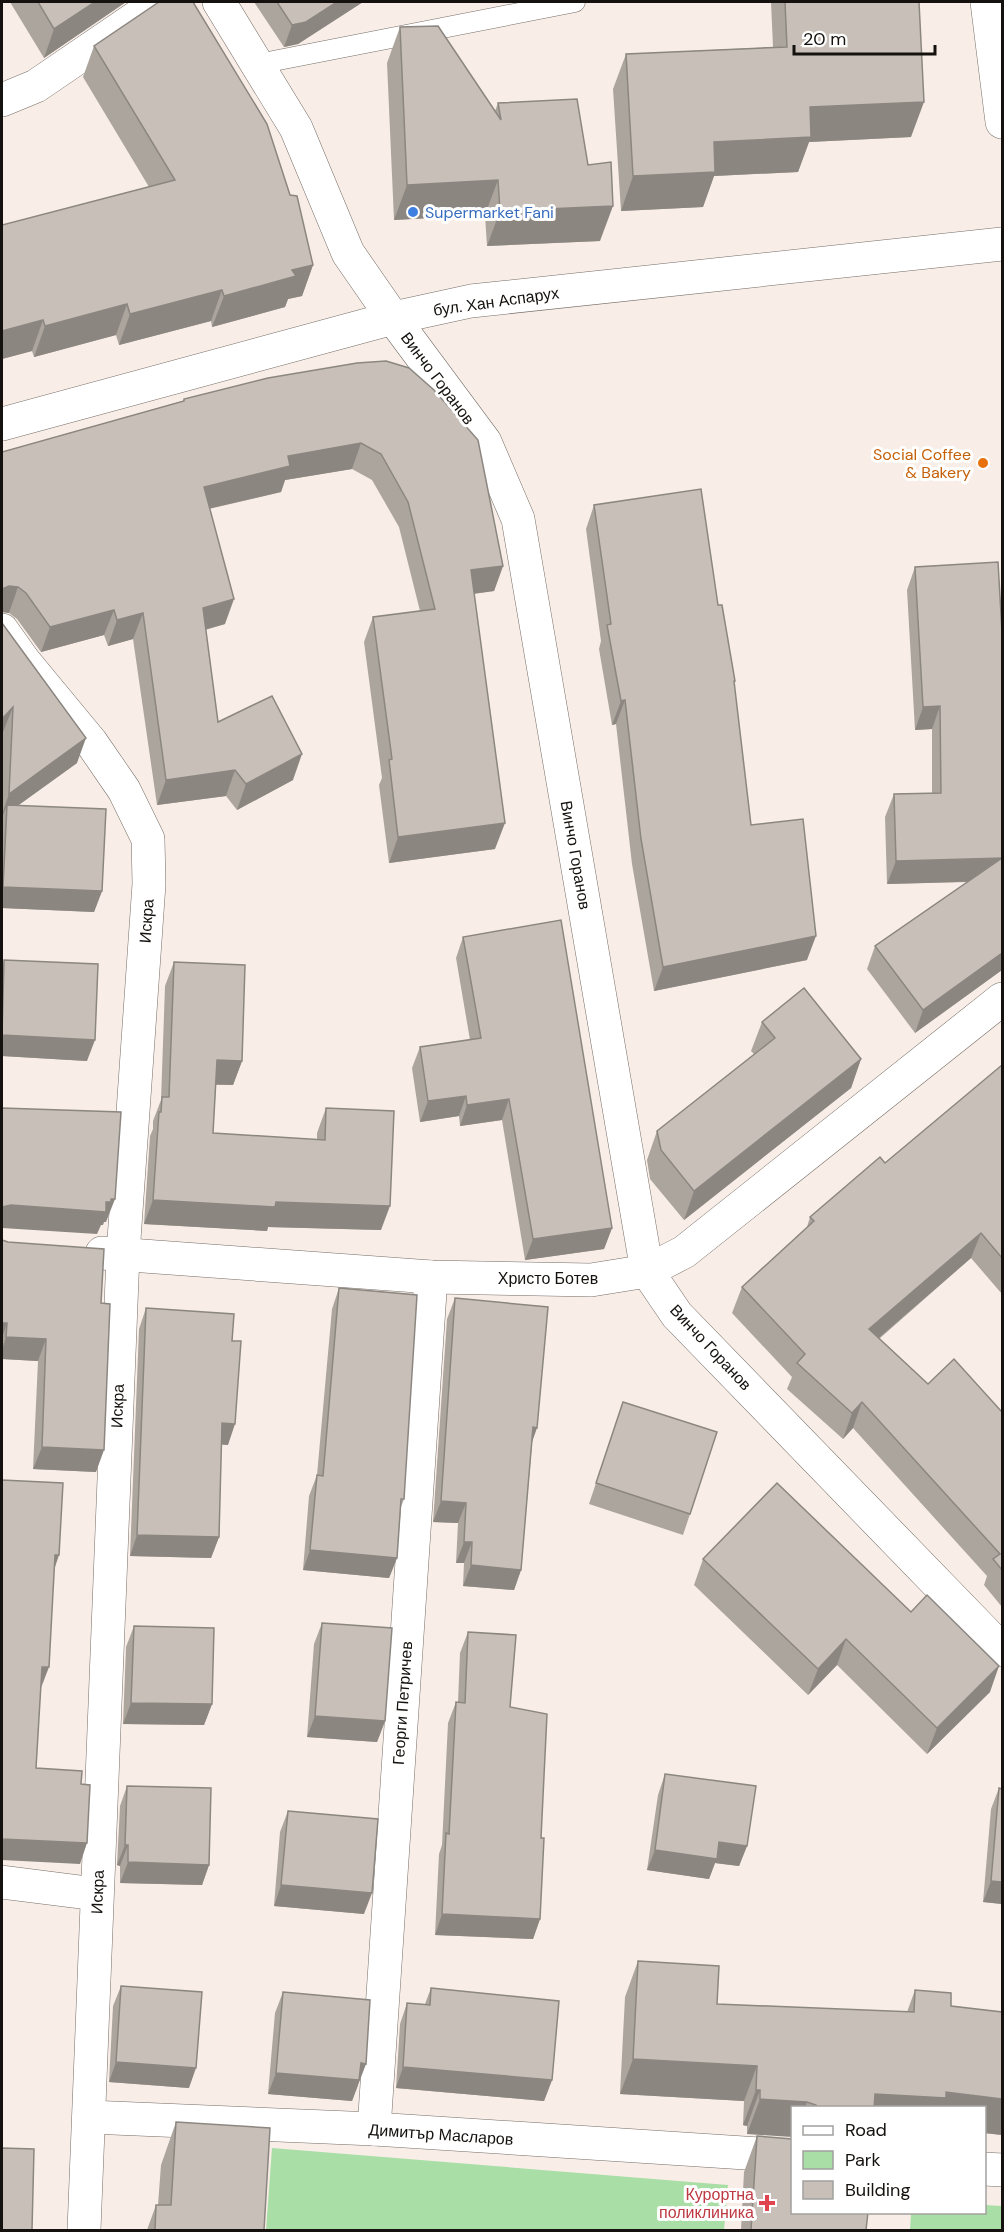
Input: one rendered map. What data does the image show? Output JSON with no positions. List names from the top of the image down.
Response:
{
  "streets": {
    "street": [
      "бул. Хан Аспарух",
      "Винчо Горанов",
      "Искра",
      "Христо Ботев",
      "Георги Петричев",
      "Димитър Масларов"
    ]
  },
  "crossings": [
    ["бул. Хан Аспарух", "Винчо Горанов"],
    ["Винчо Горанов", "Христо Ботев"],
    ["Искра", "Христо Ботев"],
    ["Искра", "Димитър Масларов"],
    ["Христо Ботев", "Георги Петричев"],
    ["Георги Петричев", "Димитър Масларов"]
  ],
  "places": {
    "other": ["Supermarket Fani", "Social Coffee & Bakery"],
    "health": ["Курортна поликлиника"]
  },
  "legend": ["Road", "Park", "Building"],
  "scale_bar": "20 m"
}
